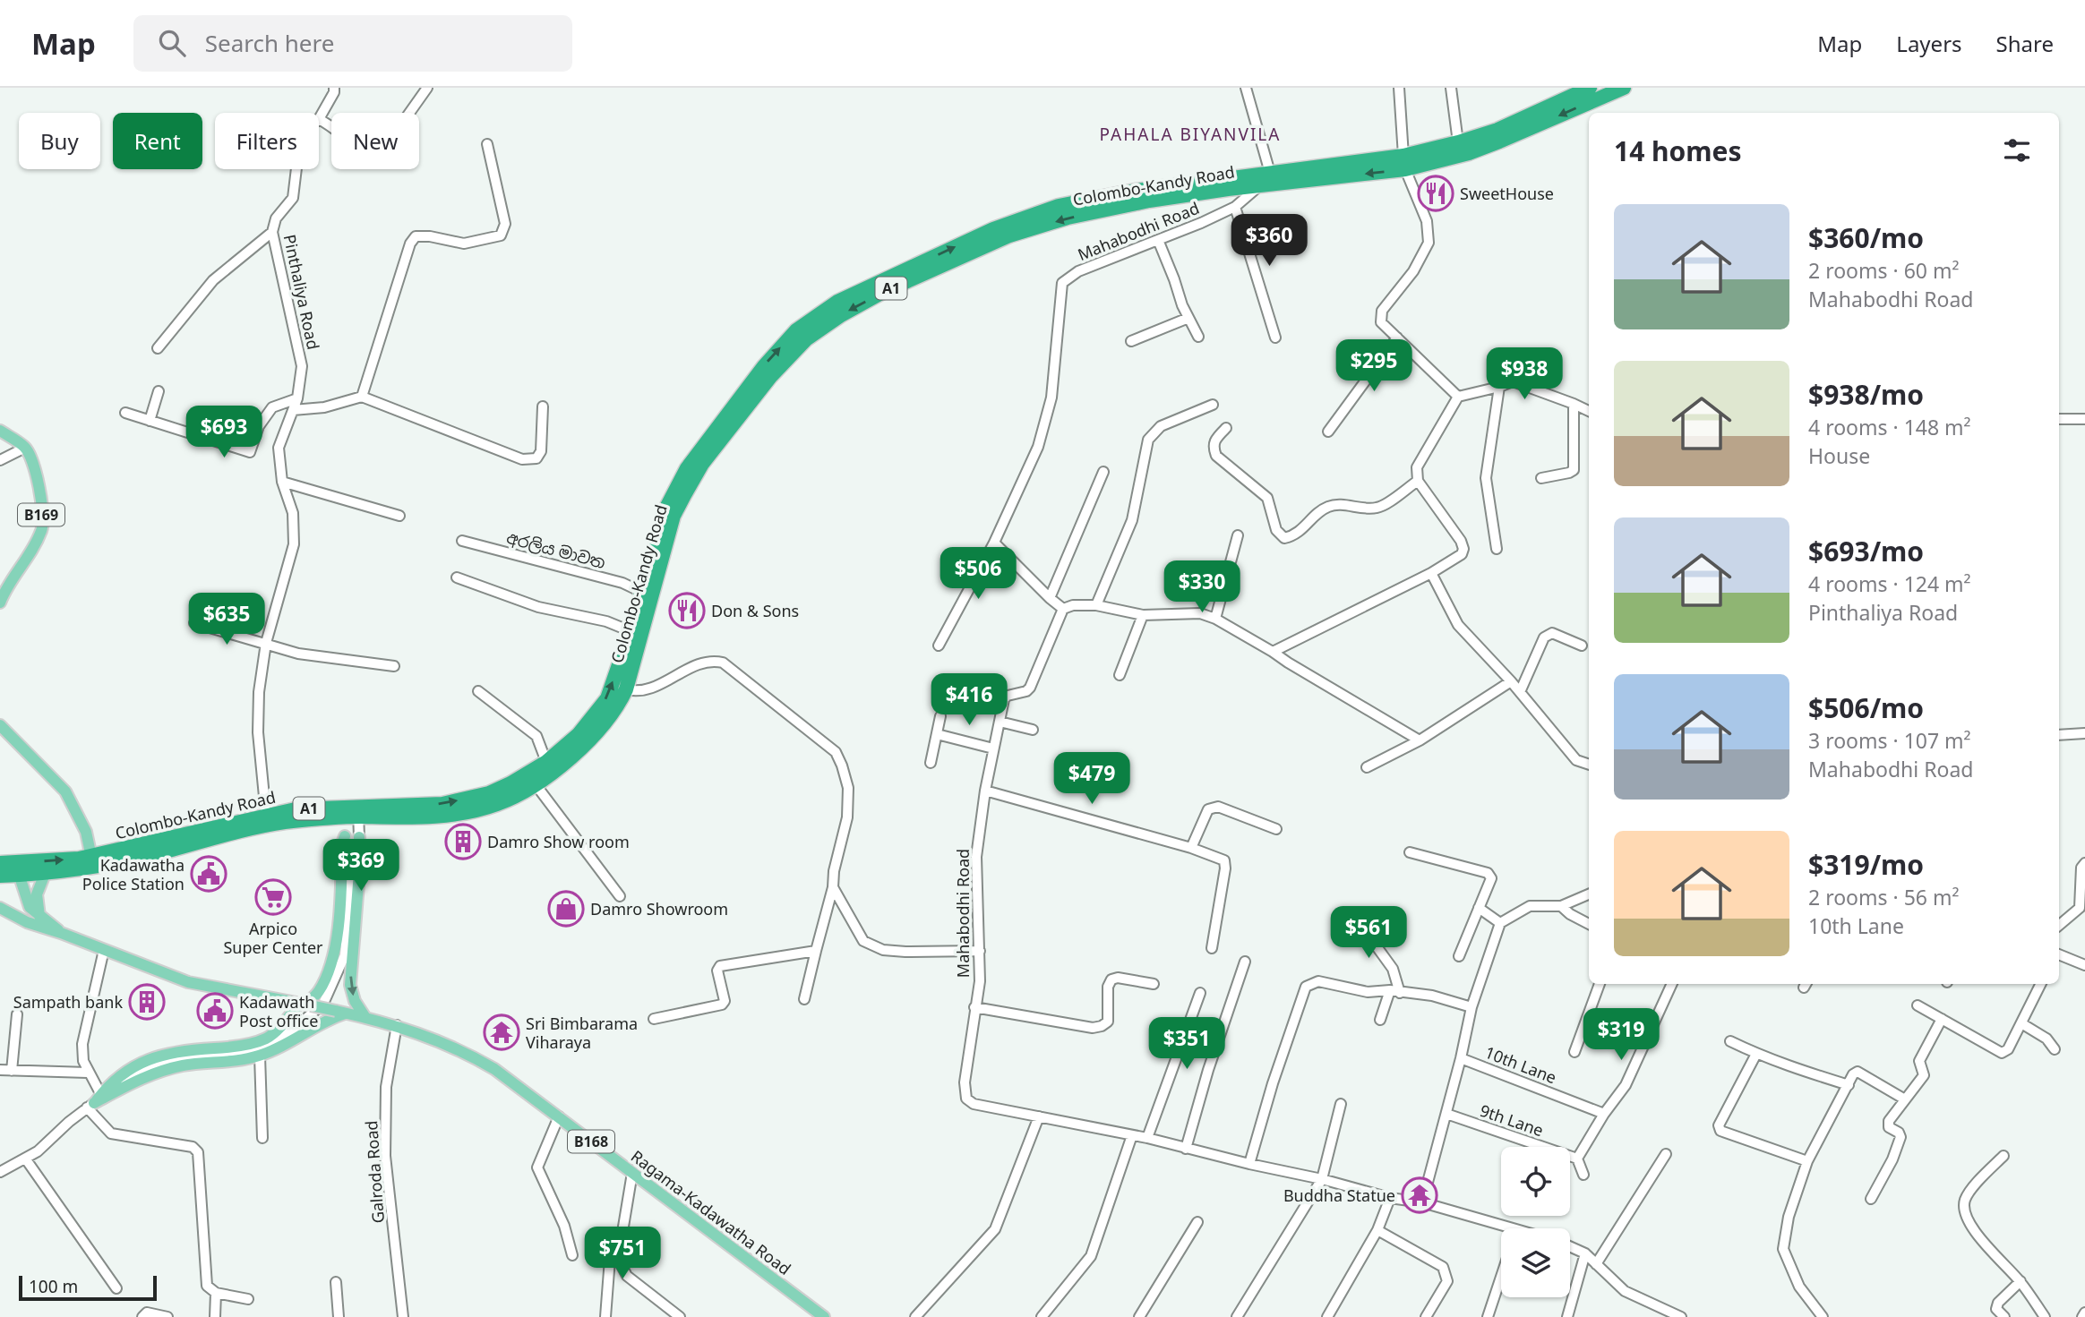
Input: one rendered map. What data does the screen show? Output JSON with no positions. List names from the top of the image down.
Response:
{
  "streets": {
    "highway": ["Colombo-Kandy Road", "A1"],
    "main road": ["B169", "B168", "Ragama-Kadawatha Road"],
    "street": [
      "Mahabodhi Road",
      "Pinthaliya Road",
      "අරලිය මාවත",
      "10th Lane",
      "9th Lane",
      "Galroda Road"
    ]
  },
  "crossings": [
    ["Colombo-Kandy Road", "Mahabodhi Road"],
    ["Colombo-Kandy Road", "Pinthaliya Road"],
    ["Colombo-Kandy Road", "අරලිය මාවත"],
    ["Colombo-Kandy Road", "B168"],
    ["B168", "Ragama-Kadawatha Road"],
    ["Galroda Road", "Ragama-Kadawatha Road"]
  ],
  "districts": ["PAHALA BIYANVILA"],
  "places": {
    "restaurant": ["SweetHouse", "Don & Sons"],
    "building": ["Damro Show room", "Sampath bank"],
    "public building": ["Kadawatha Police Station", "Kadawath Post office"],
    "supermarket": ["Arpico Super Center"],
    "shop": ["Damro Showroom"],
    "temple": ["Sri Bimbarama Viharaya", "Buddha Statue"]
  },
  "scale_bar": "100 m",
  "page": {
    "header": "Map",
    "search": "Search here",
    "nav": ["Map", "Layers", "Share"],
    "chip": [
      "Buy",
      "Rent",
      "Filters",
      "New"
    ],
    "heading": "14 homes",
    "list": [
      {
        "name": "$360/mo",
        "note": "2 rooms · 60 m² · Mahabodhi Road"
      },
      {
        "name": "$938/mo",
        "note": "4 rooms · 148 m² · House"
      },
      {
        "name": "$693/mo",
        "note": "4 rooms · 124 m² · Pinthaliya Road"
      },
      {
        "name": "$506/mo",
        "note": "3 rooms · 107 m² · Mahabodhi Road"
      },
      {
        "name": "$319/mo",
        "note": "2 rooms · 56 m² · 10th Lane"
      }
    ],
    "price": [
      "$360",
      "$295",
      "$938",
      "$693",
      "$506",
      "$330",
      "$635",
      "$416",
      "$479",
      "$369",
      "$561",
      "$319",
      "$351",
      "$751"
    ],
    "scale": "100 m"
  }
}
